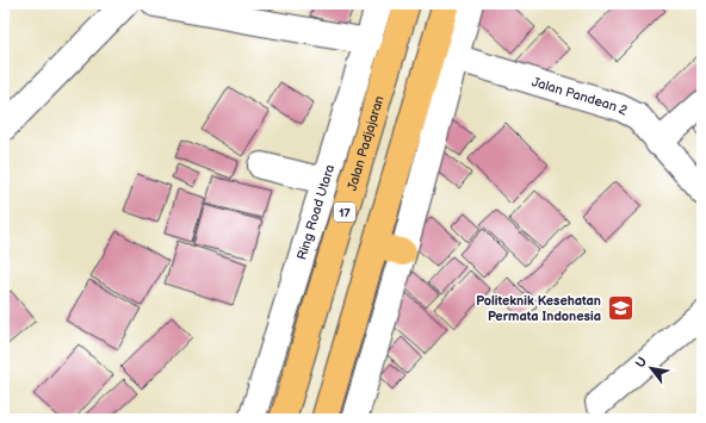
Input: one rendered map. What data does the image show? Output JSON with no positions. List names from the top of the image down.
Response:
{
  "streets": {
    "highway": ["Jalan Padjajaran", "17"],
    "street": ["Jalan Pandean 2", "Ring Road Utara"]
  },
  "places": {
    "school or university": ["Politeknik Kesehatan Permata Indonesia"]
  },
  "north": "top left"
}
